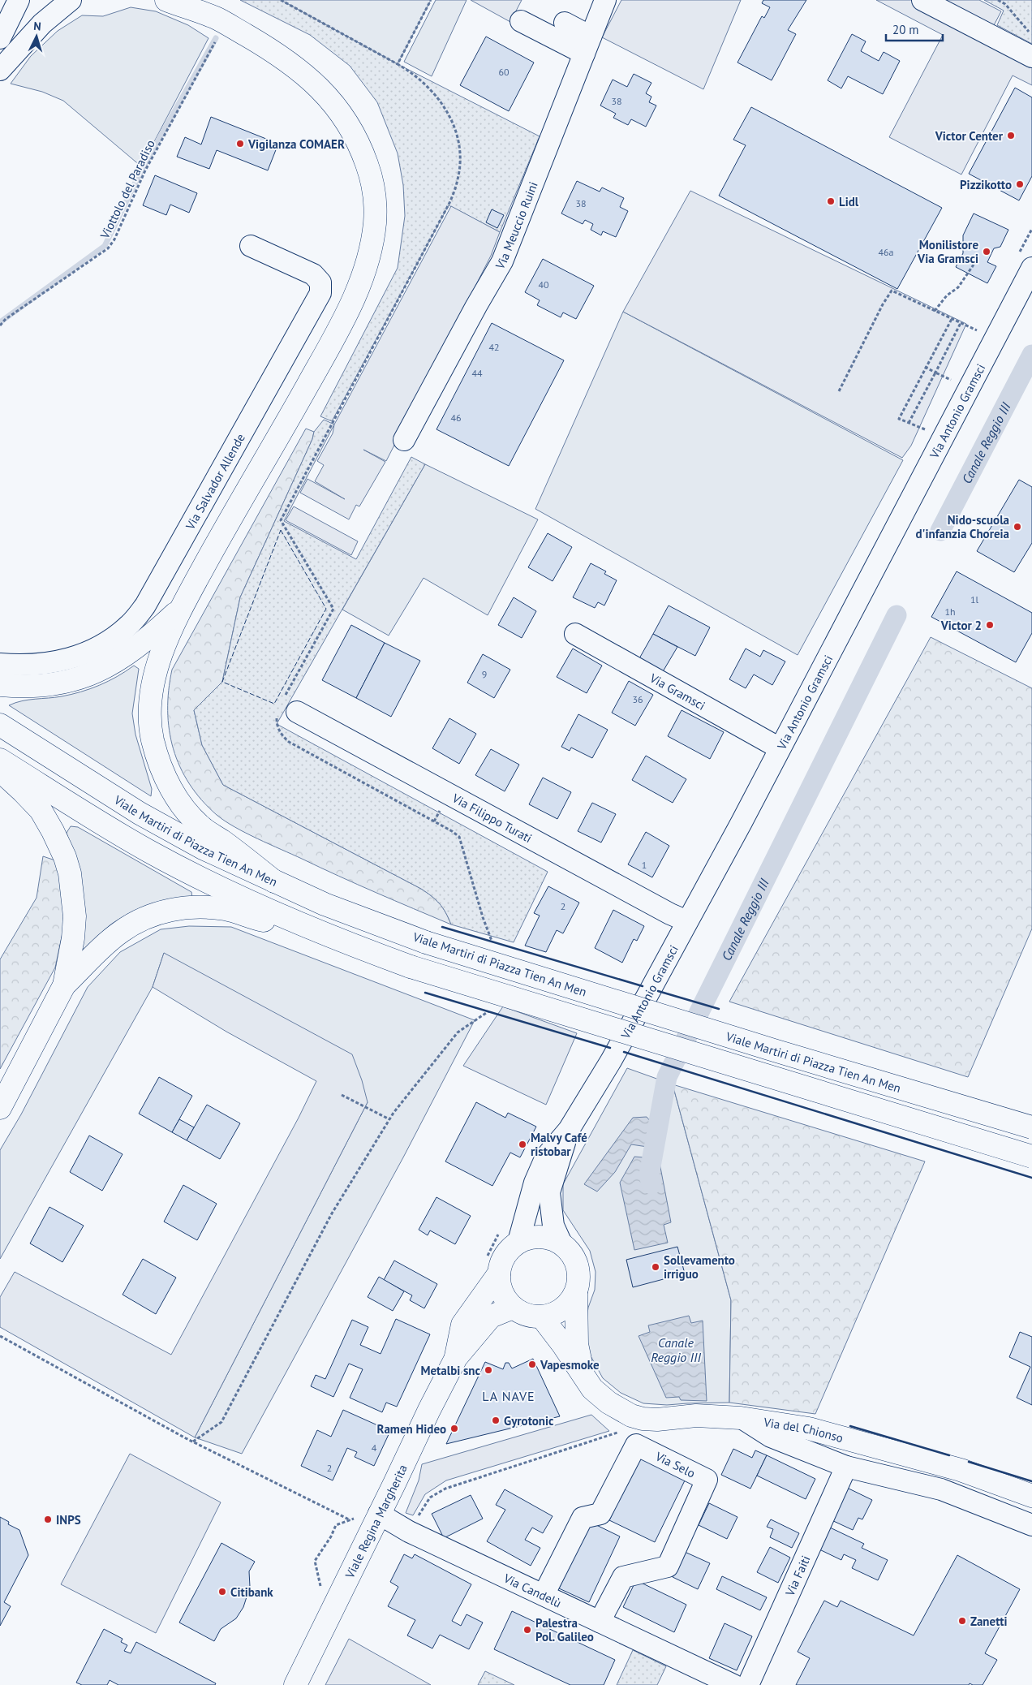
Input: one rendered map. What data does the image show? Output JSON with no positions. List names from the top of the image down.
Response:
{
  "streets": {
    "main road": [
      "Via Antonio Gramsci",
      "Viale Martiri di Piazza Tien An Men",
      "Via del Chionso",
      "Viale Regina Margherita"
    ],
    "street": [
      "Via Meuccio Ruini",
      "Via Salvador Allende",
      "Via Gramsci",
      "Via Filippo Turati",
      "Via Selo",
      "Via Faiti",
      "Via Candelù"
    ],
    "path": ["Viottolo del Paradiso"]
  },
  "crossings": [
    ["Via Antonio Gramsci", "Via Gramsci"],
    ["Via Antonio Gramsci", "Via Filippo Turati"],
    ["Via Antonio Gramsci", "Via del Chionso"],
    ["Via Antonio Gramsci", "Viale Regina Margherita"],
    ["Via del Chionso", "Viale Regina Margherita"],
    ["Via Selo", "Via Candelù"],
    ["Viale Regina Margherita", "Via Candelù"]
  ],
  "districts": ["LA NAVE"],
  "water": ["Canale Reggio III"],
  "places": [
    "Victor Center",
    "Vigilanza COMAER",
    "Pizzikotto",
    "Lidl",
    "Monilistore Via Gramsci",
    "Nido-scuola d'infanzia Choreia",
    "Victor 2",
    "Malvy Café ristobar",
    "Sollevamento irriguo",
    "Vapesmoke",
    "Metalbi snc",
    "Gyrotonic",
    "Ramen Hideo",
    "INPS",
    "Citibank",
    "Zanetti",
    "Palestra Pol. Galileo"
  ],
  "house_numbers": [
    "60",
    "38",
    "38",
    "46a",
    "40",
    "42",
    "44",
    "46",
    "1l",
    "1h",
    "9",
    "36",
    "1",
    "2",
    "4",
    "2"
  ],
  "scale_bar": "20 m",
  "north": "top"
}
